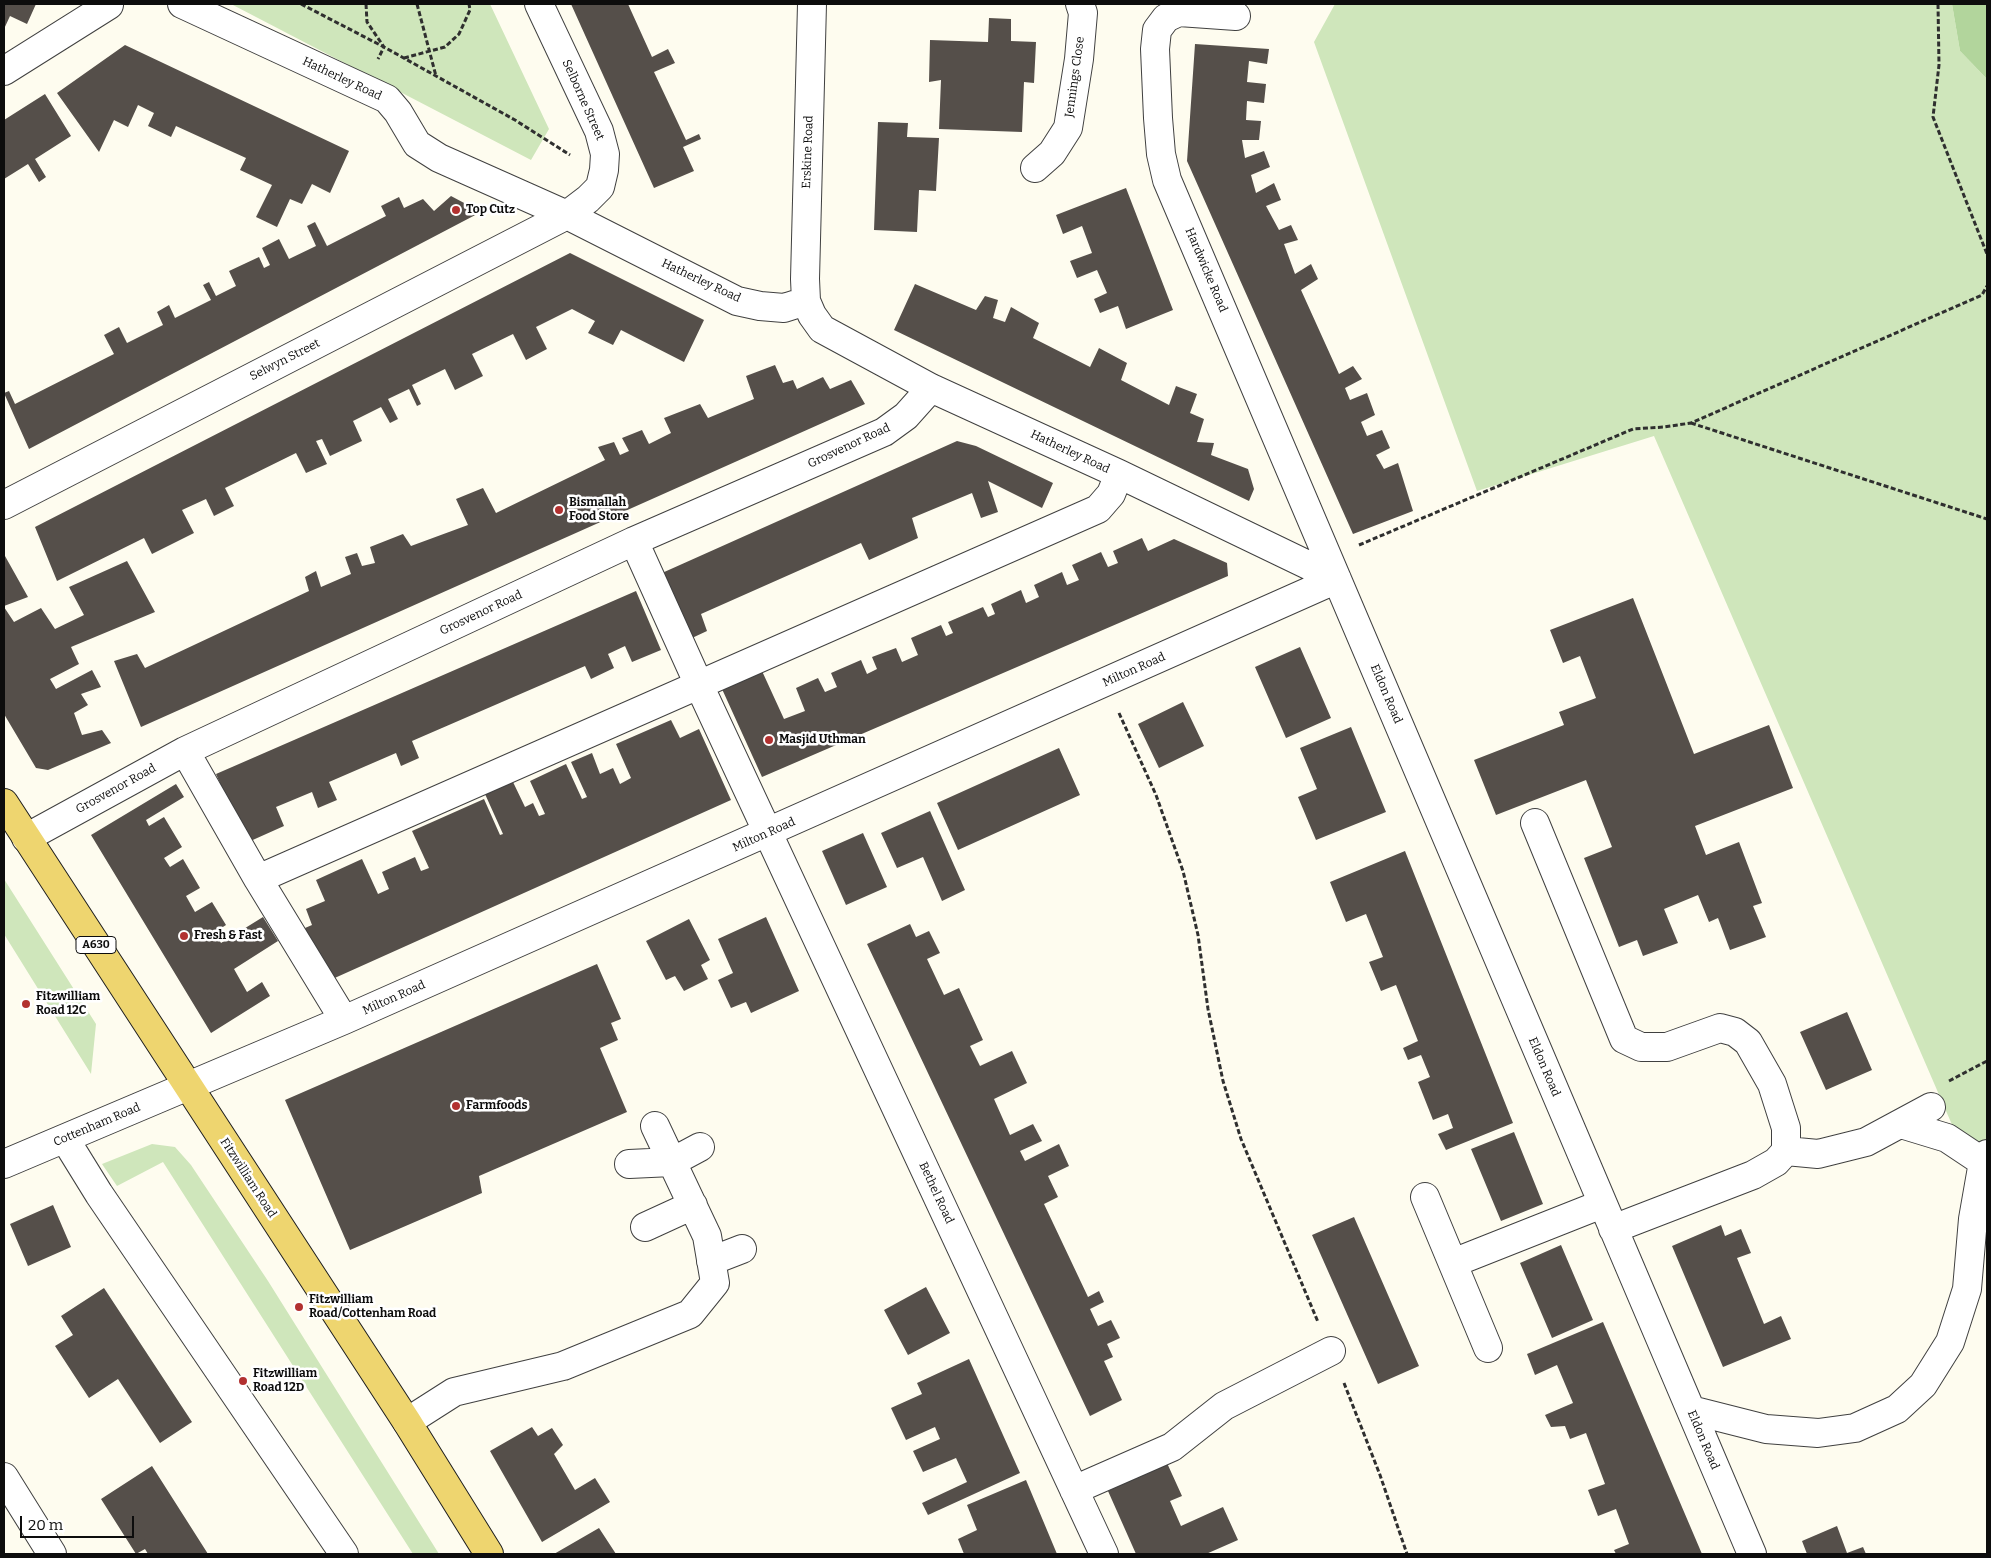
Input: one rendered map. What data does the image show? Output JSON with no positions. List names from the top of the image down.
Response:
{
  "streets": {
    "main road": ["A630", "Fitzwilliam Road"],
    "street": [
      "Jennings Close",
      "Hatherley Road",
      "Selborne Street",
      "Erskine Road",
      "Hardwicke Road",
      "Selwyn Street",
      "Grosvenor Road",
      "Milton Road",
      "Eldon Road",
      "Cottenham Road",
      "Bethel Road"
    ]
  },
  "crossings": [
    ["Hatherley Road", "Selborne Street"],
    ["Hatherley Road", "Erskine Road"],
    ["Hatherley Road", "Hardwicke Road"],
    ["Hatherley Road", "Selwyn Street"],
    ["Hatherley Road", "Grosvenor Road"],
    ["Hatherley Road", "Milton Road"],
    ["Hatherley Road", "Eldon Road"],
    ["Selborne Street", "Selwyn Street"],
    ["Hardwicke Road", "Milton Road"],
    ["Hardwicke Road", "Eldon Road"],
    ["Grosvenor Road", "Fitzwilliam Road"],
    ["Grosvenor Road", "Bethel Road"],
    ["Milton Road", "Eldon Road"],
    ["Milton Road", "Cottenham Road"],
    ["Milton Road", "Fitzwilliam Road"],
    ["Milton Road", "Bethel Road"],
    ["Cottenham Road", "Fitzwilliam Road"]
  ],
  "places": [
    "Top Cutz",
    "Bismallah Food Store",
    "Masjid Uthman",
    "Fresh & Fast",
    "Fitzwilliam Road 12C",
    "Farmfoods",
    "Fitzwilliam Road/Cottenham Road",
    "Fitzwilliam Road 12D"
  ],
  "scale_bar": "20 m"
}
